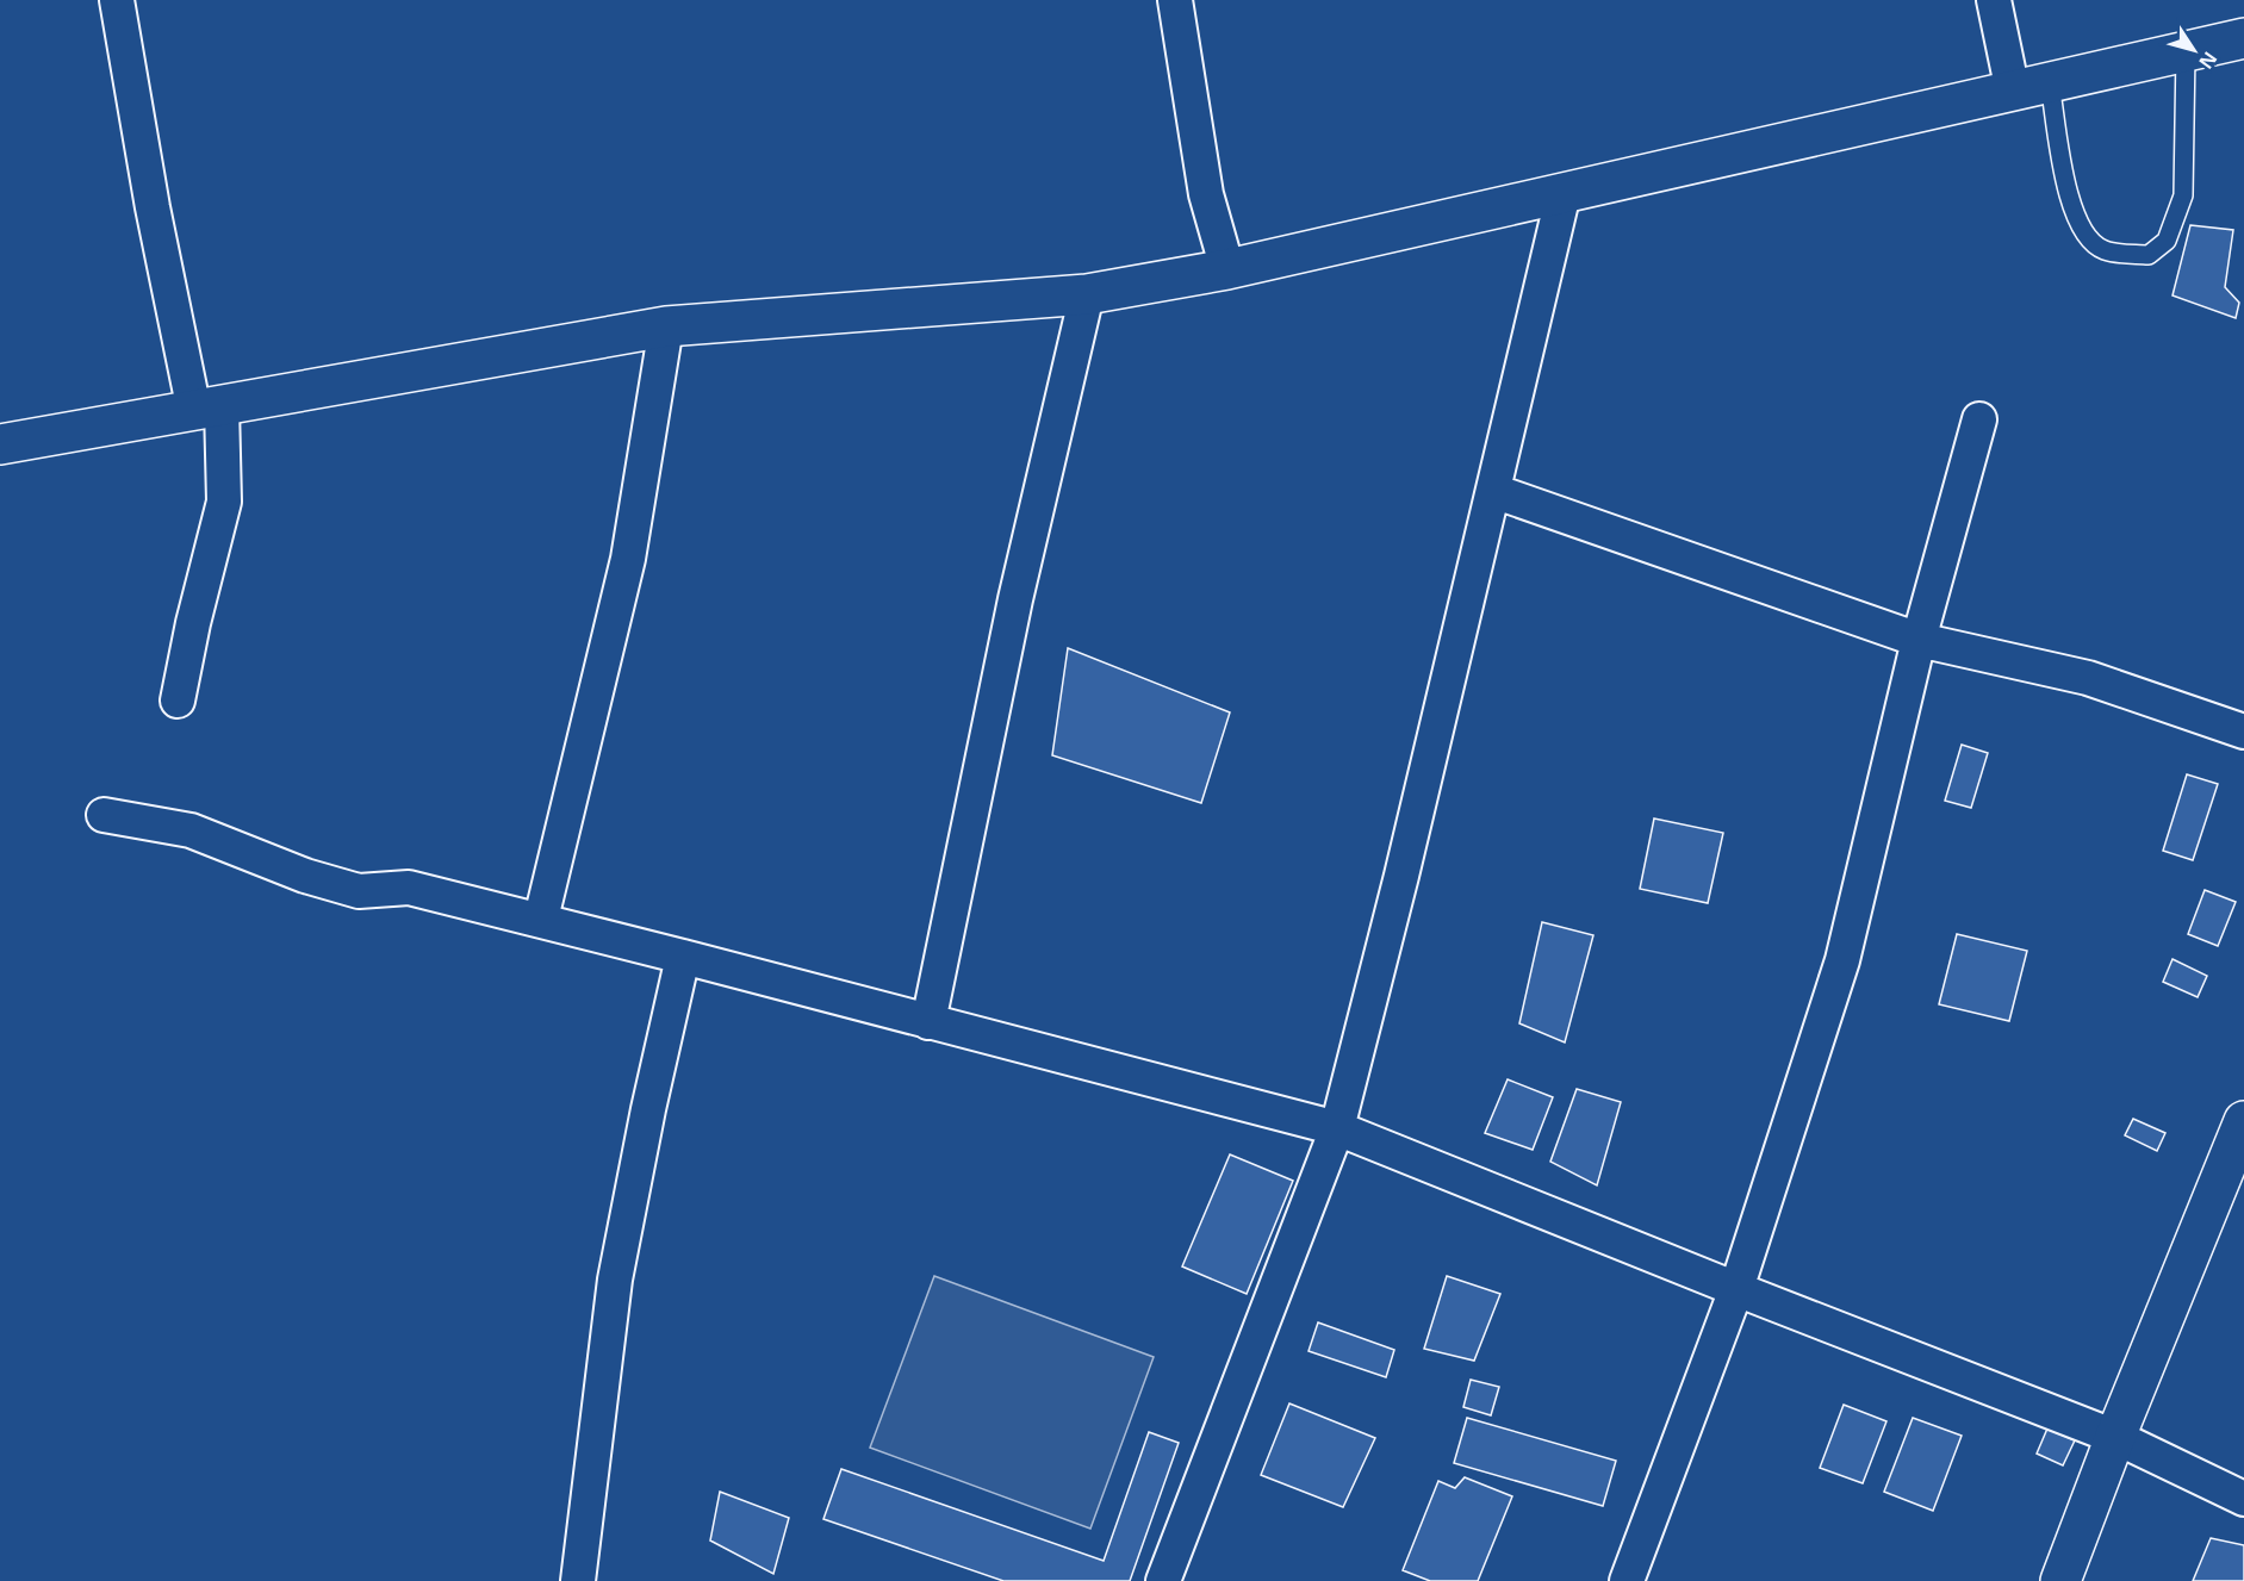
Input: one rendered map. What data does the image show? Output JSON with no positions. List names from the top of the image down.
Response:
{
  "north": "bottom right"
}
